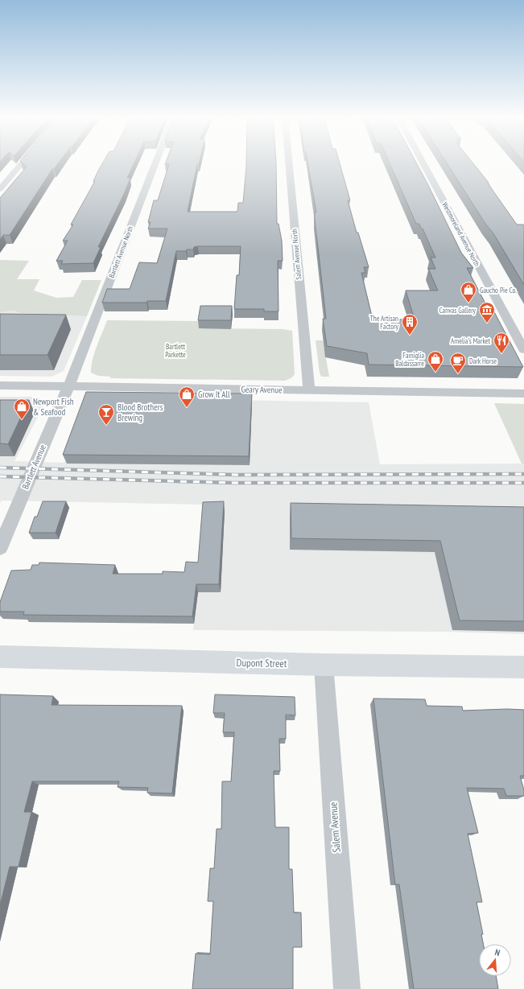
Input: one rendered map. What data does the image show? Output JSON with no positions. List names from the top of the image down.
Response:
{
  "streets": {
    "main road": ["Dupont Street"],
    "street": [
      "Westmoreland Avenue North",
      "Bartlett Avenue North",
      "Salem Avenue North",
      "Geary Avenue",
      "Bartlett Avenue",
      "Salem Avenue"
    ]
  },
  "crossings": [
    ["Bartlett Avenue North", "Geary Avenue"],
    ["Bartlett Avenue North", "Bartlett Avenue"],
    ["Salem Avenue North", "Geary Avenue"],
    ["Geary Avenue", "Bartlett Avenue"],
    ["Dupont Street", "Salem Avenue"]
  ],
  "parks": ["Bartlett Parkette"],
  "places": {
    "shop": [
      "Gaucho Pie Co.",
      "Famiglia Baldassarre",
      "Grow It All",
      "Newport Fish & Seafood"
    ],
    "museum": ["Canvas Gallery"],
    "building": ["The Artisan Factory"],
    "restaurant": ["Amelia's Market"],
    "cafe": ["Dark Horse"],
    "bar": ["Blood Brothers Brewing"]
  },
  "north": "top"
}
